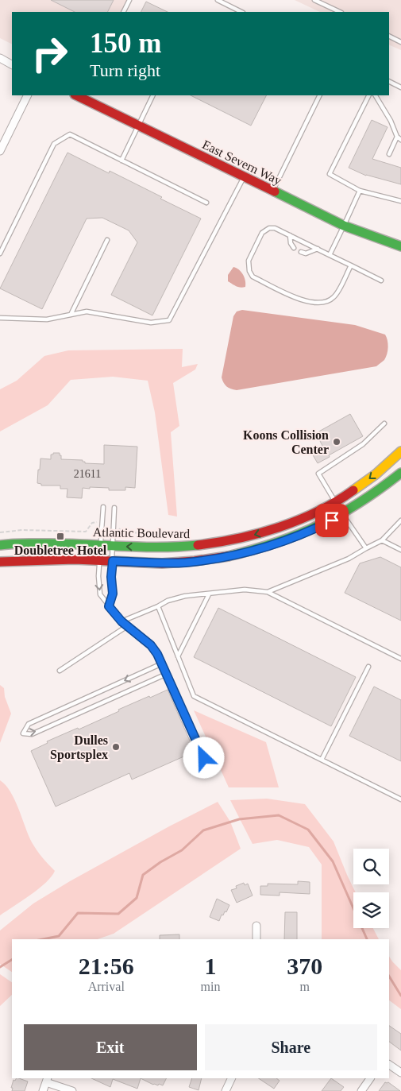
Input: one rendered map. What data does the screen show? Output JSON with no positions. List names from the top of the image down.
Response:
{
  "streets": {
    "main road": ["East Severn Way", "Atlantic Boulevard"]
  },
  "places": {
    "other": ["Koons Collision Center", "Dulles Sportsplex"],
    "transit": ["Doubletree Hotel"]
  },
  "house_numbers": ["21611"],
  "page": {
    "turn": ["150 m", "Turn right"],
    "eta": [
      "21:56",
      "Arrival",
      "1",
      "min",
      "370",
      "m"
    ],
    "buttons": ["Exit", "Share"]
  }
}
